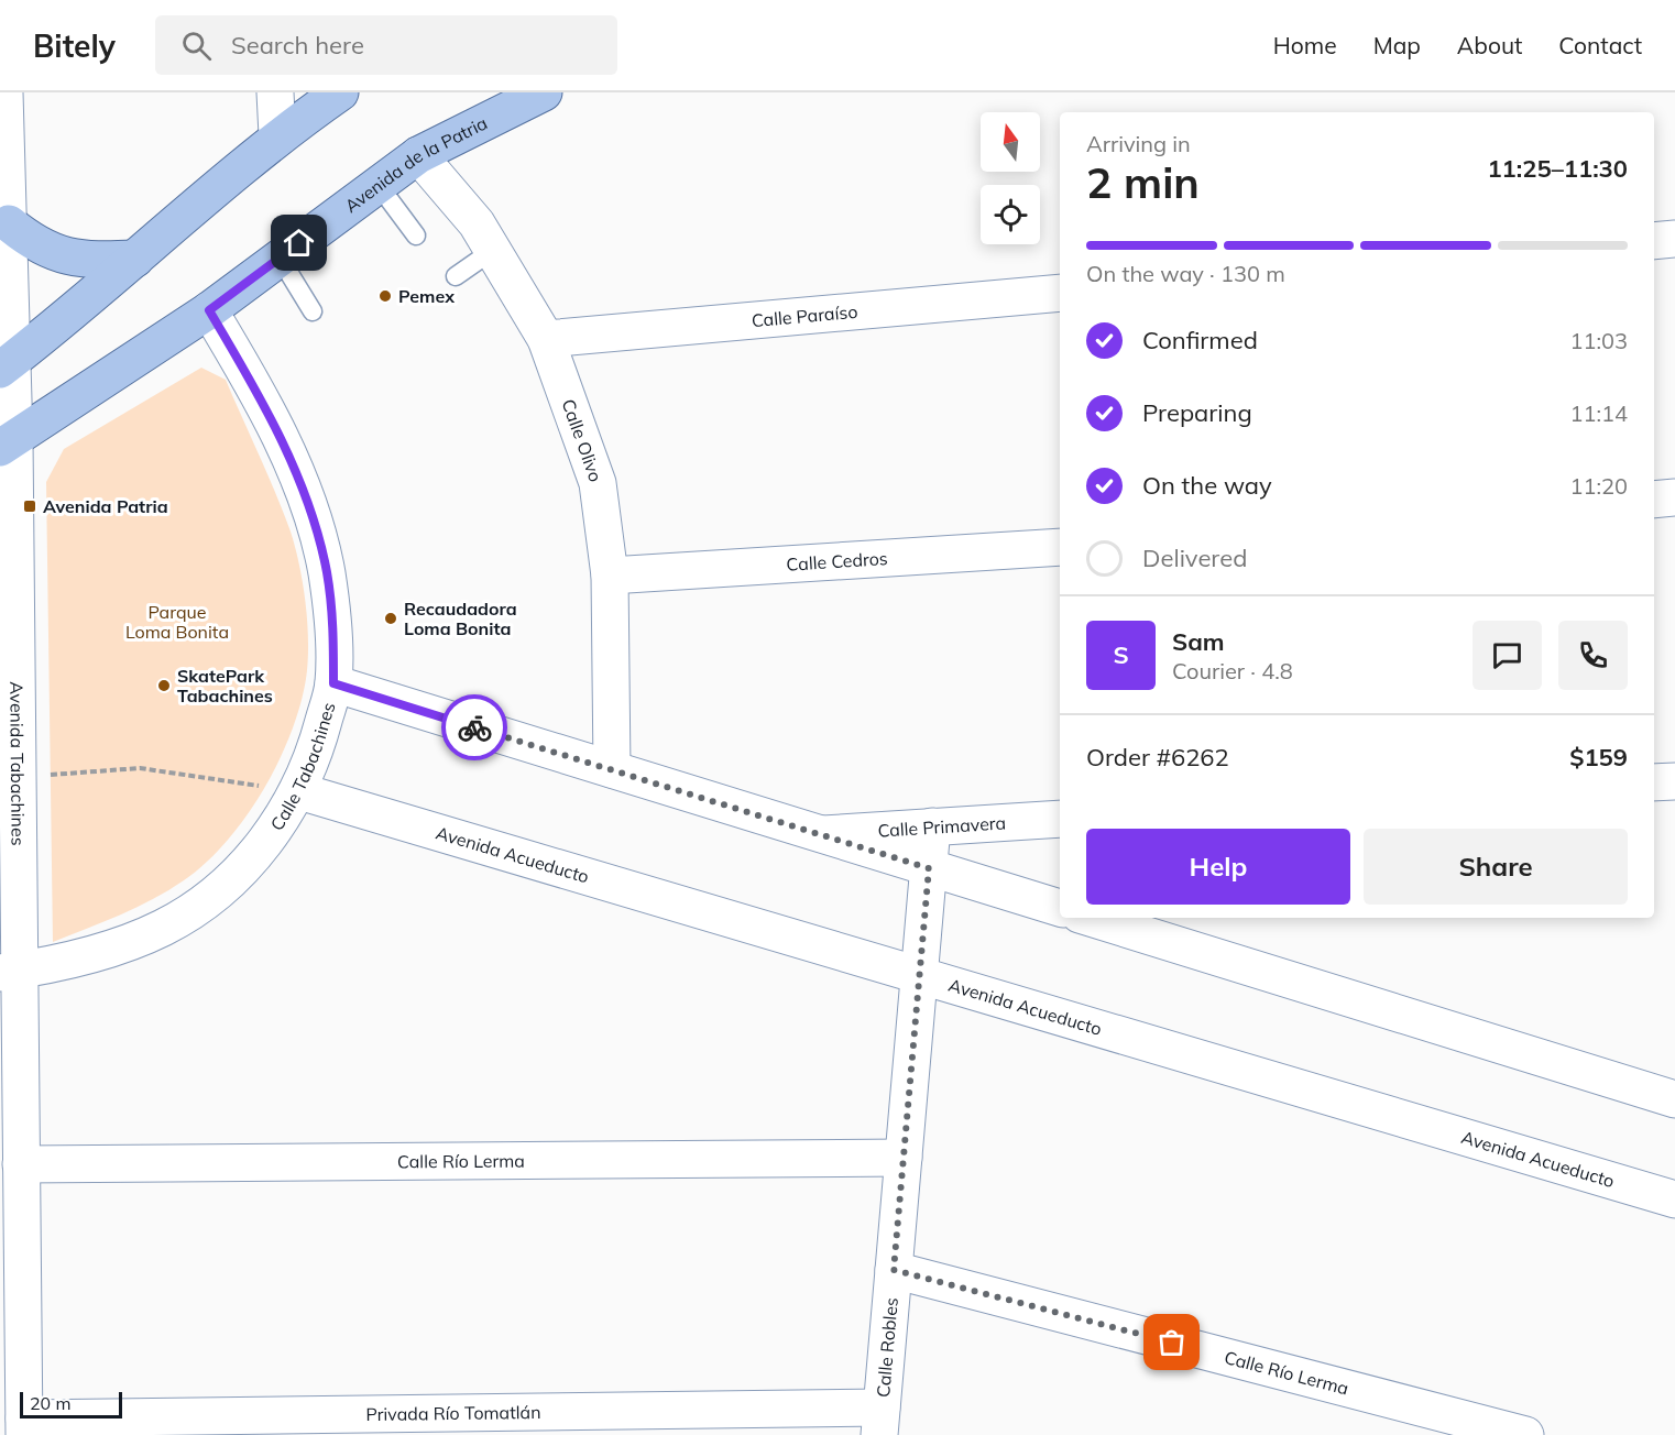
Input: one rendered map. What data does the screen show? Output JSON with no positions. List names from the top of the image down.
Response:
{
  "streets": {
    "main road": ["Avenida de la Patria"],
    "street": [
      "Calle Paraíso",
      "Calle Olivo",
      "Calle Cedros",
      "Avenida Tabachines",
      "Calle Tabachines",
      "Calle Primavera",
      "Avenida Acueducto",
      "Calle Río Lerma",
      "Calle Robles",
      "Privada Río Tomatlán"
    ]
  },
  "crossings": [
    ["Avenida de la Patria", "Calle Olivo"],
    ["Avenida de la Patria", "Avenida Tabachines"],
    ["Avenida de la Patria", "Calle Tabachines"],
    ["Calle Paraíso", "Calle Olivo"],
    ["Calle Olivo", "Calle Cedros"],
    ["Avenida Tabachines", "Calle Tabachines"],
    ["Avenida Tabachines", "Calle Río Lerma"],
    ["Avenida Tabachines", "Privada Río Tomatlán"],
    ["Calle Tabachines", "Avenida Acueducto"],
    ["Calle Primavera", "Calle Robles"],
    ["Avenida Acueducto", "Calle Robles"],
    ["Calle Río Lerma", "Calle Robles"],
    ["Calle Robles", "Privada Río Tomatlán"]
  ],
  "parks": ["Parque Loma Bonita"],
  "places": {
    "other": ["Pemex", "Recaudadora Loma Bonita", "SkatePark Tabachines"],
    "transit": ["Avenida Patria"]
  },
  "scale_bar": "20 m",
  "north": "top",
  "page": {
    "header": "Bitely",
    "search": "Search here",
    "nav": [
      "Home",
      "Map",
      "About",
      "Contact"
    ],
    "heading": ["2 min", "Arriving in", "11:25–11:30"],
    "panel": [
      "Sam",
      "Courier · 4.8",
      "Order #6262",
      "$159"
    ],
    "bar": "On the way · 130 m",
    "list": [
      ["Confirmed", "11:03"],
      ["Preparing", "11:14"],
      ["On the way", "11:20"],
      "Delivered"
    ],
    "round": "S",
    "buttons": ["Help", "Share"],
    "scale": "20 m"
  }
}
